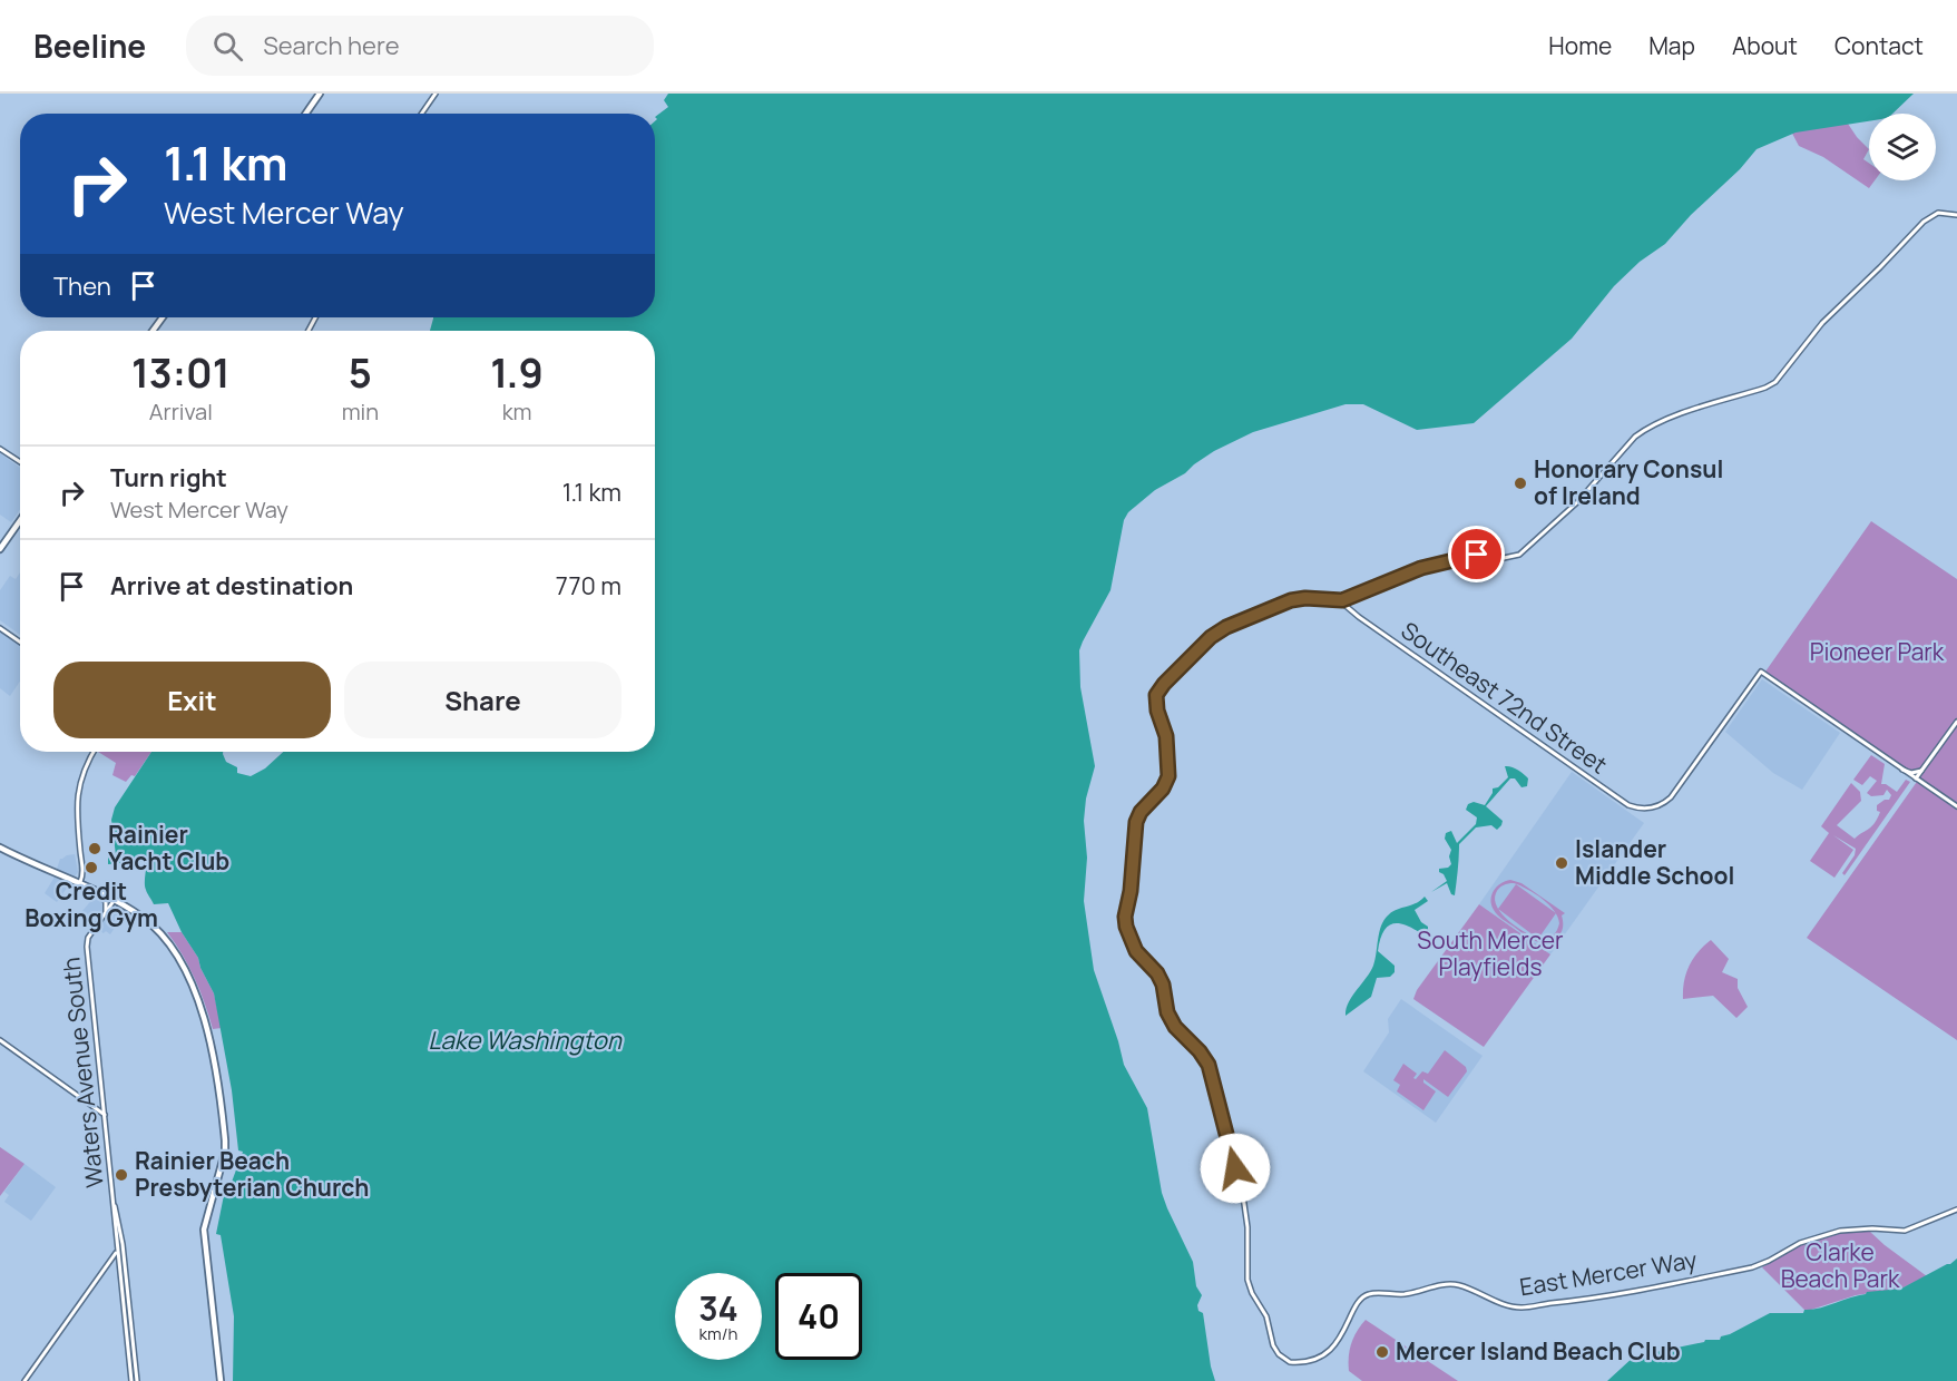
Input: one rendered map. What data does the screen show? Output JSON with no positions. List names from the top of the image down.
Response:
{
  "streets": {
    "street": ["Southeast 72nd Street", "Waters Avenue South", "East Mercer Way"]
  },
  "crossings": [
    ["Southeast 72nd Street", "East Mercer Way"]
  ],
  "water": ["Lake Washington"],
  "parks": ["Pioneer Park", "South Mercer Playfields", "Clarke Beach Park"],
  "places": [
    "Honorary Consul of Ireland",
    "Rainier Yacht Club",
    "Islander Middle School",
    "Credit Boxing Gym",
    "Rainier Beach Presbyterian Church",
    "Mercer Island Beach Club"
  ],
  "page": {
    "header": "Beeline",
    "search": "Search here",
    "nav": [
      "Home",
      "Map",
      "About",
      "Contact"
    ],
    "turn": ["1.1 km", "West Mercer Way"],
    "then": "Then",
    "eta": [
      "13:01",
      "Arrival",
      "5",
      "min",
      "1.9",
      "km"
    ],
    "list": [
      {
        "name": "Turn right",
        "note": "West Mercer Way",
        "value": "1.1 km"
      },
      {
        "name": "Arrive at destination",
        "value": "770 m"
      }
    ],
    "buttons": ["Exit", "Share"],
    "speed": "34 km/h",
    "limit": "40"
  }
}
